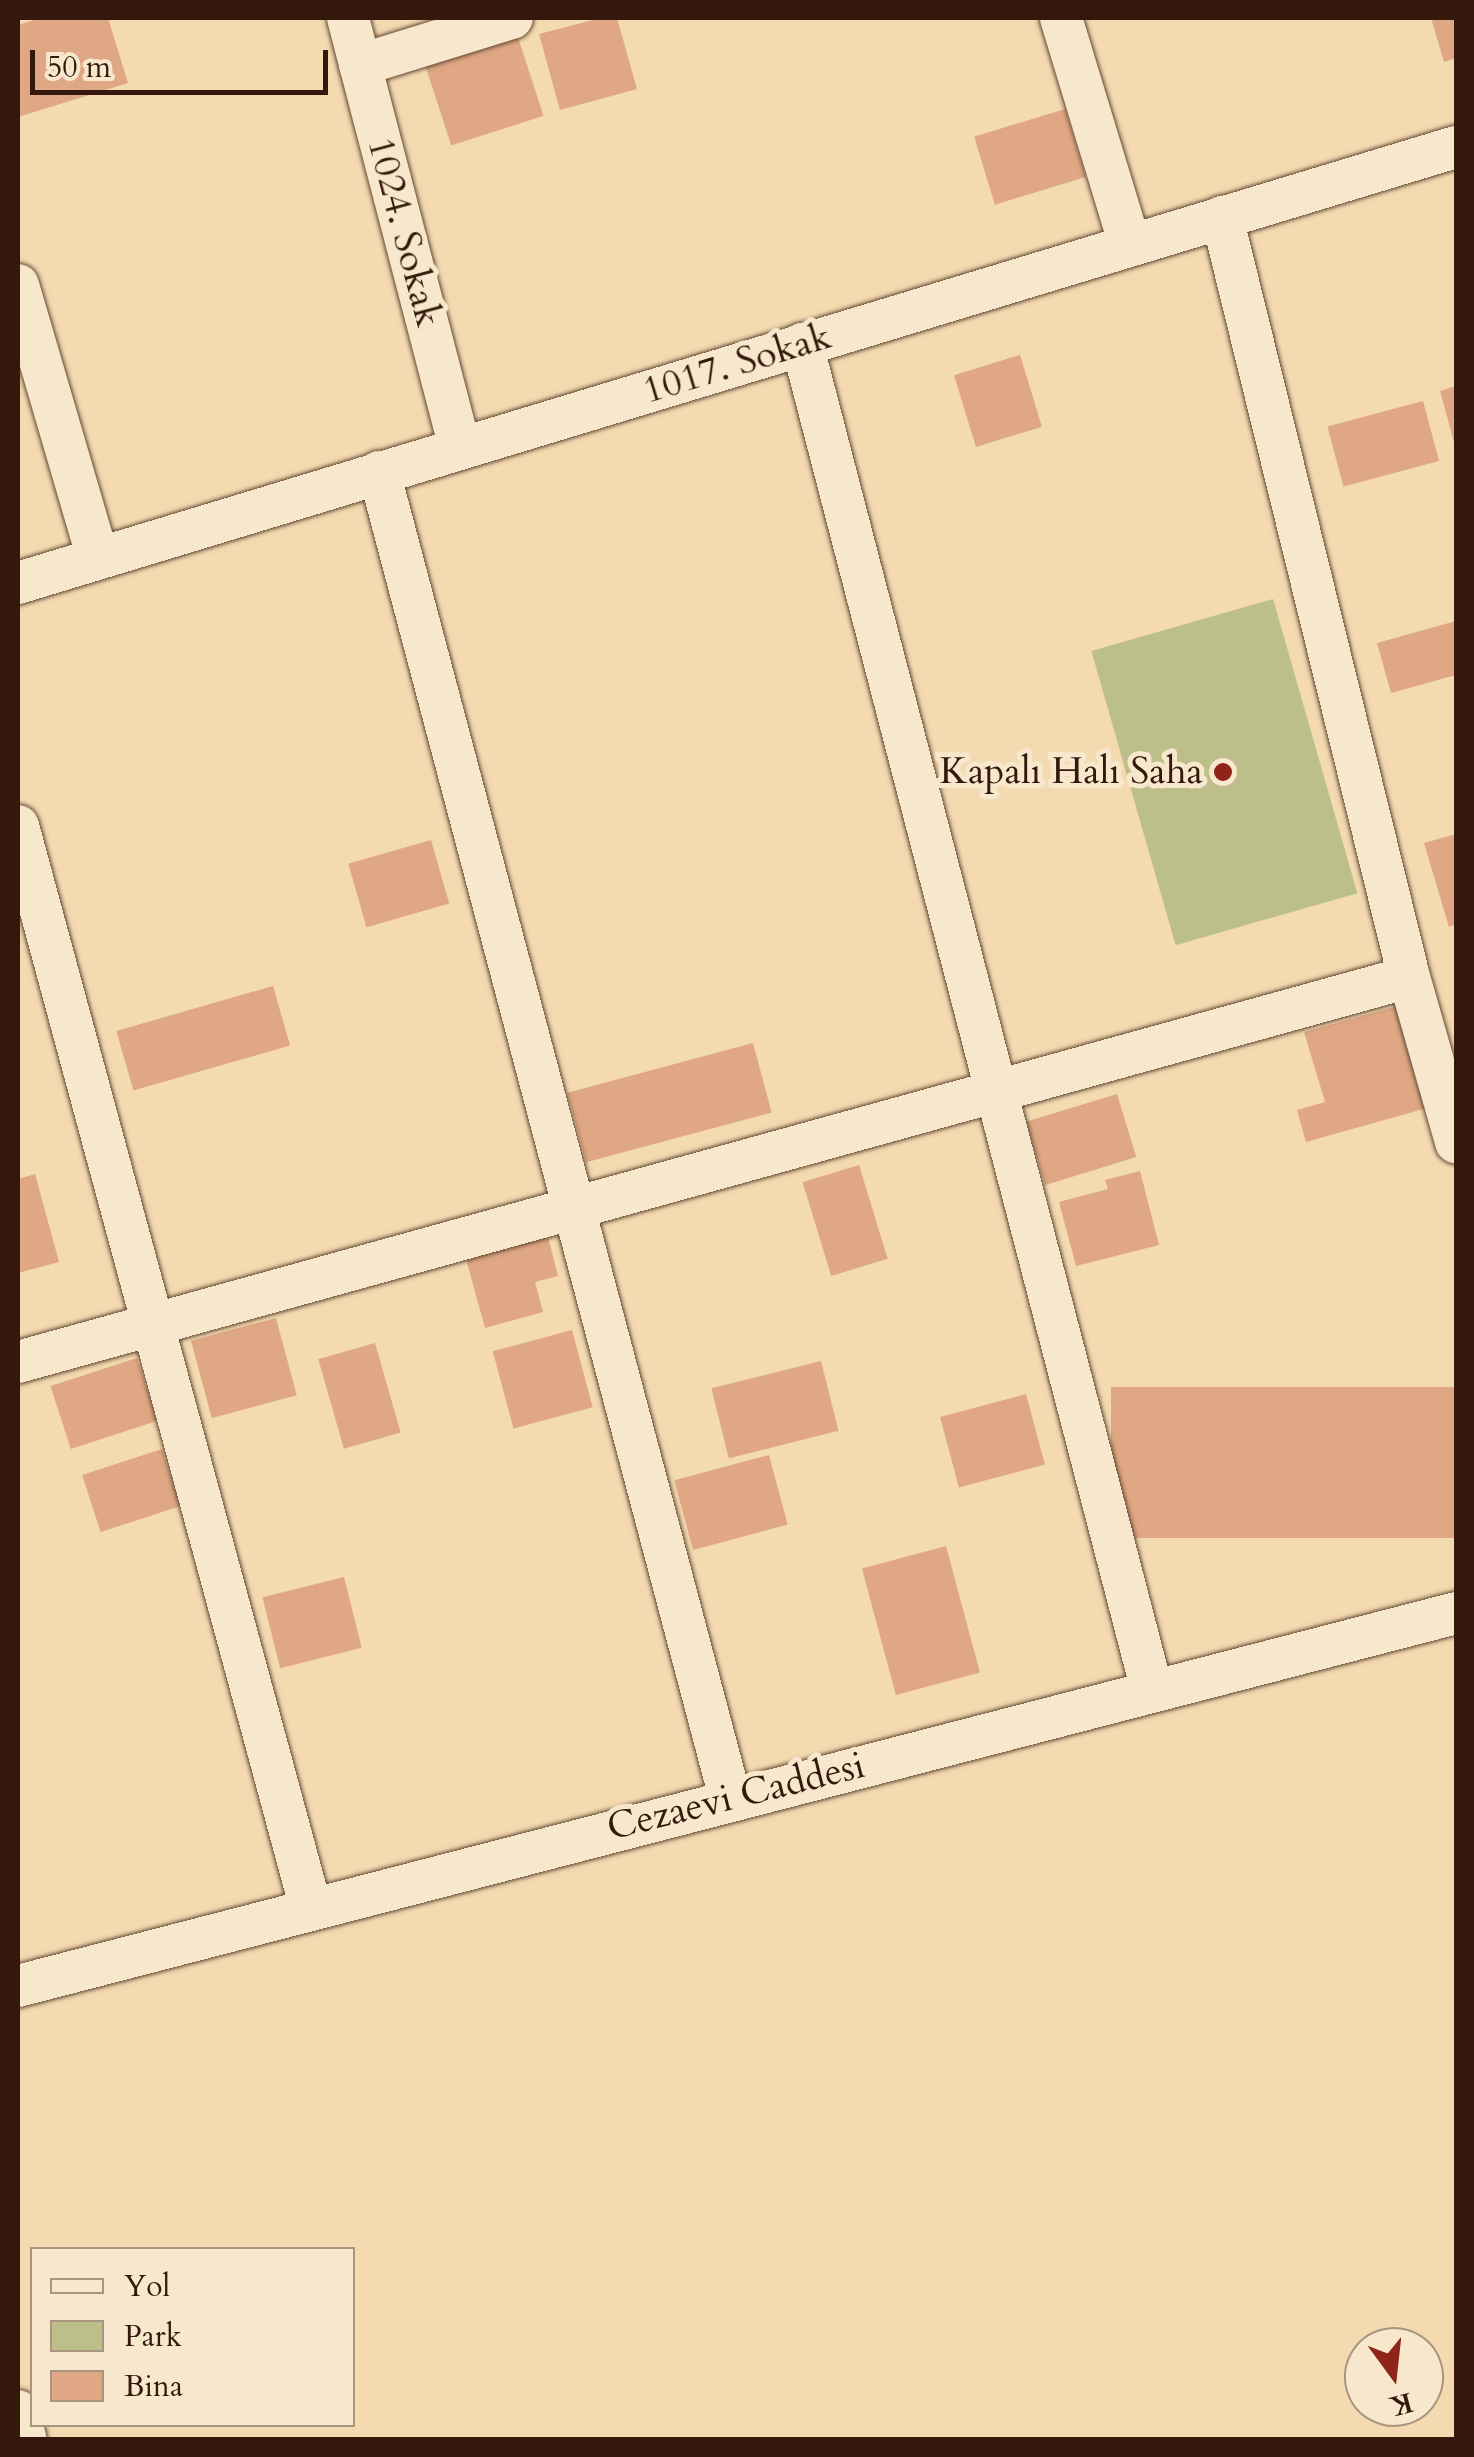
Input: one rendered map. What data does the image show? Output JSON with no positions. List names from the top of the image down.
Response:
{
  "streets": {
    "street": ["1024. Sokak", "1017. Sokak", "Cezaevi Caddesi"]
  },
  "crossings": [
    ["1024. Sokak", "1017. Sokak"]
  ],
  "places": ["Kapalı Halı Saha"],
  "legend": ["Yol", "Park", "Bina"],
  "scale_bar": "50 m",
  "north": "bottom"
}
